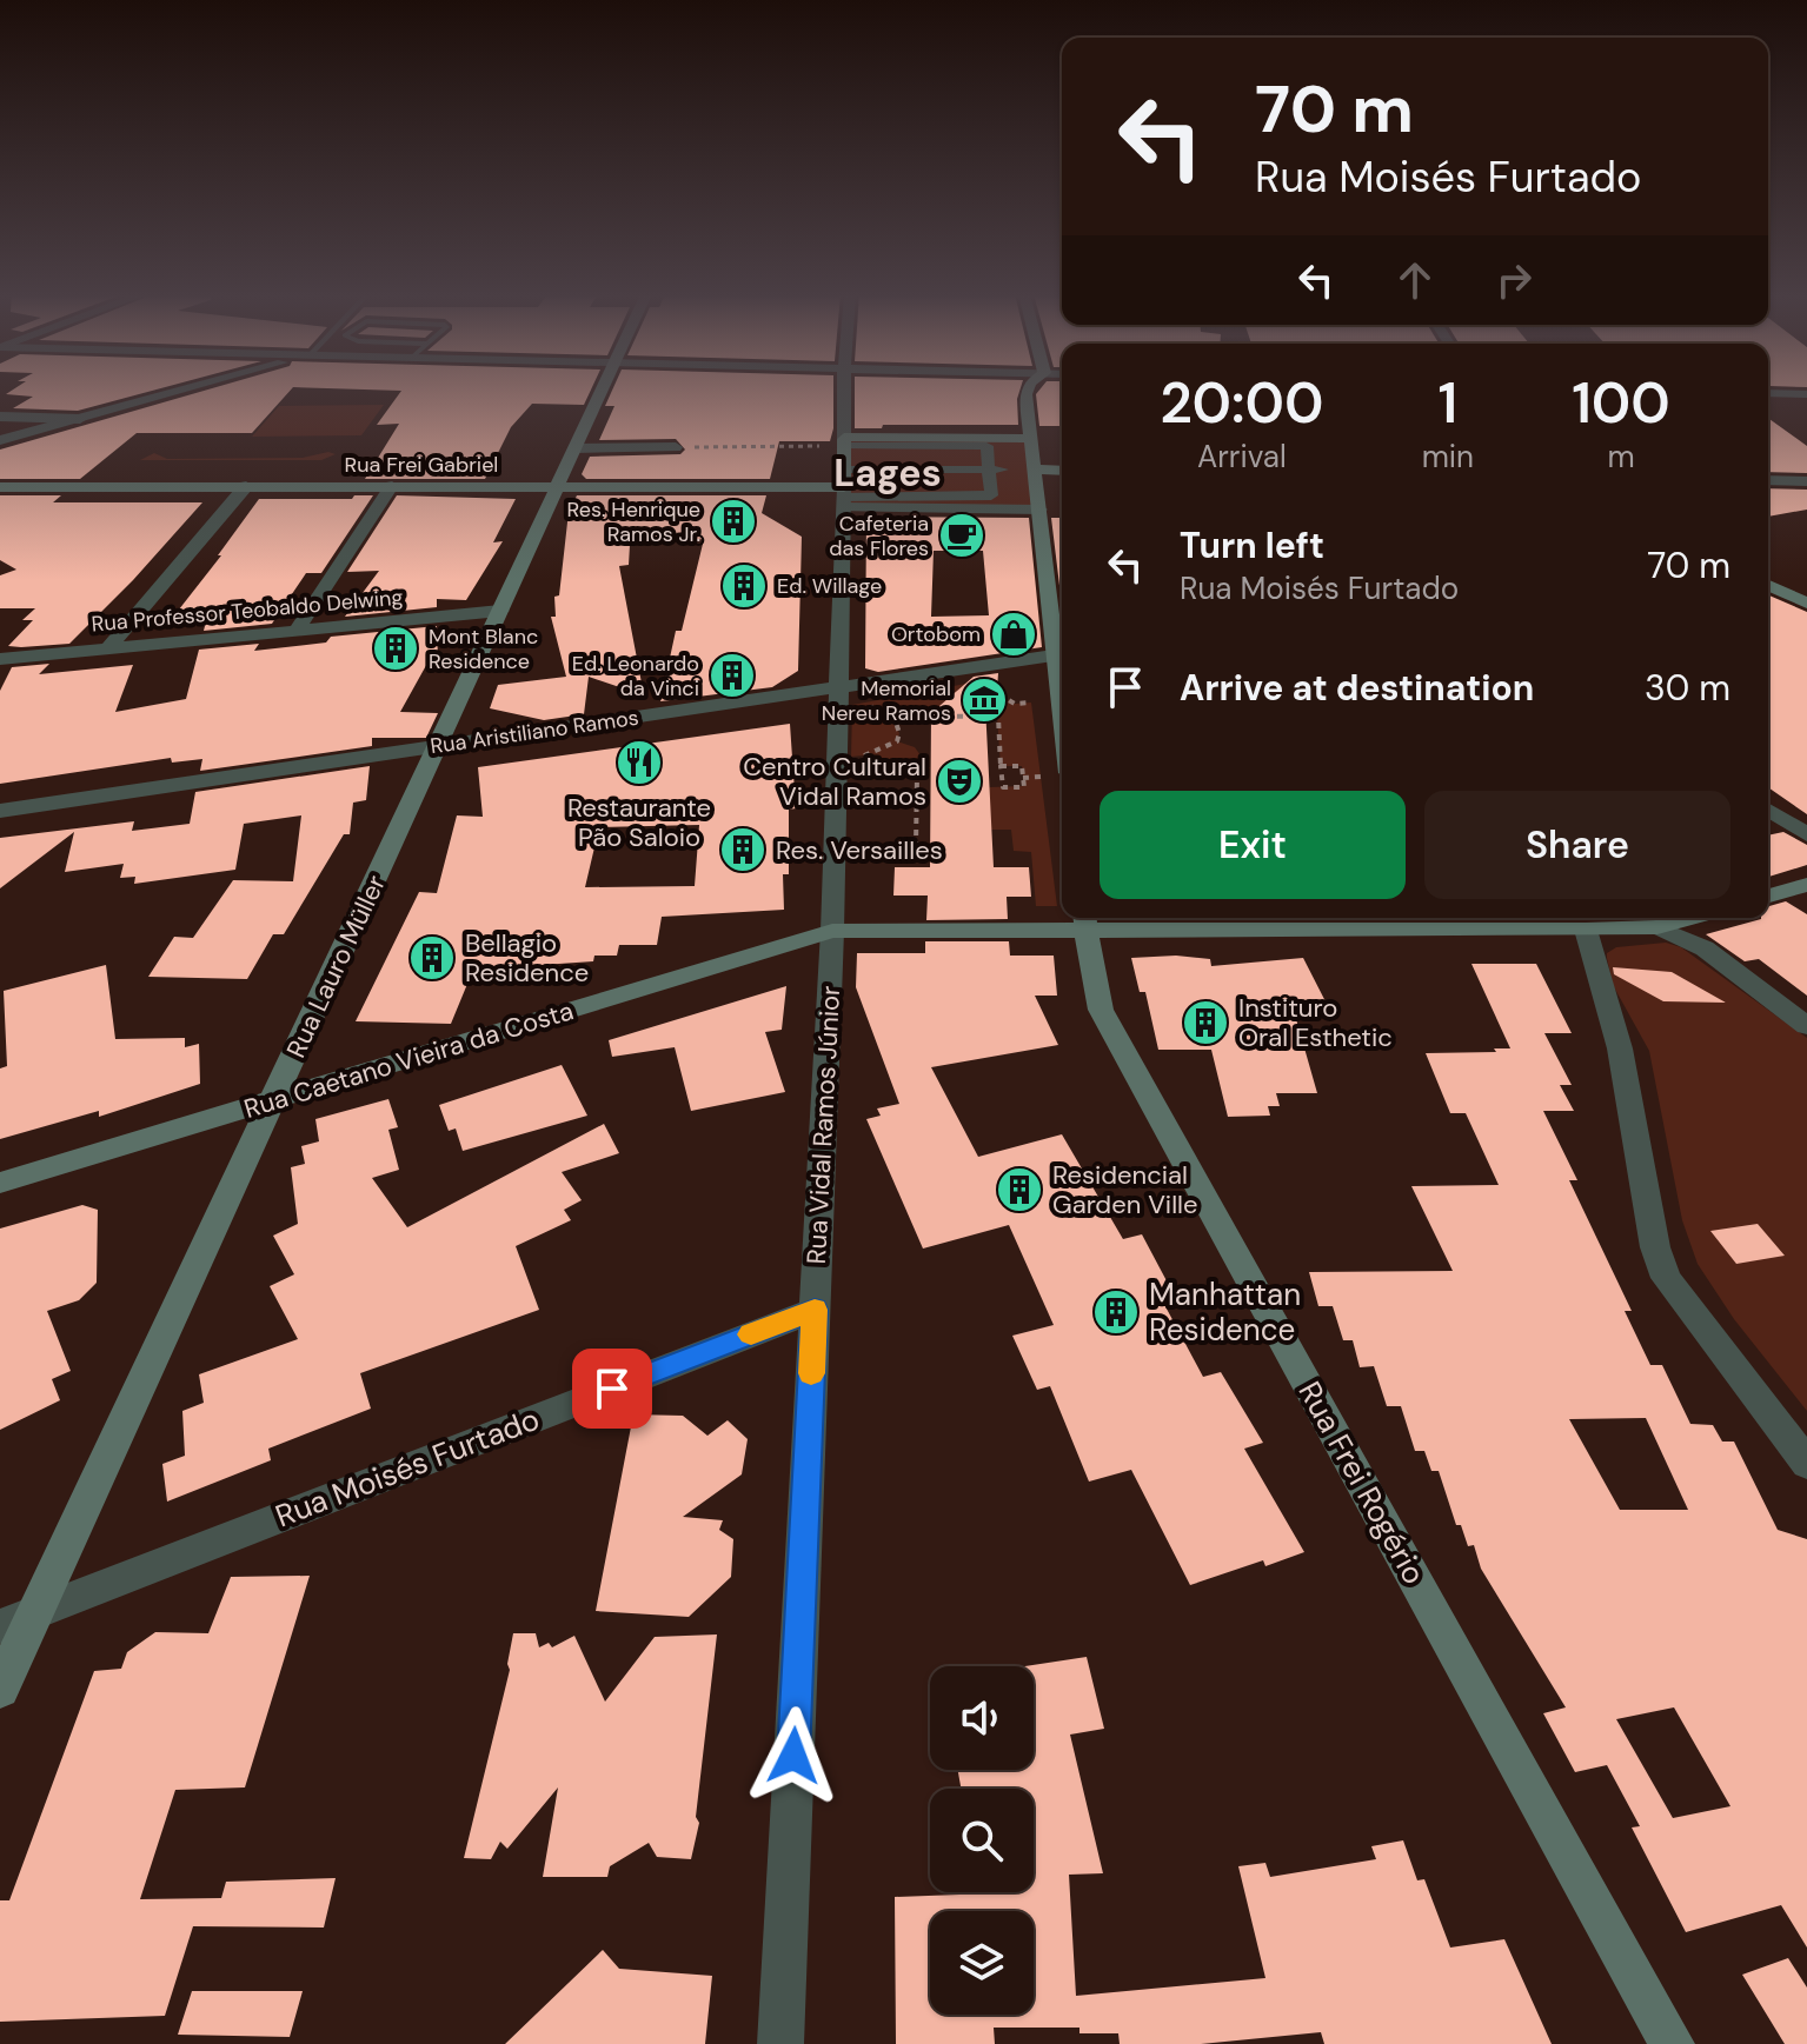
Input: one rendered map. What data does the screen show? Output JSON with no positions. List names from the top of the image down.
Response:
{
  "streets": {
    "main road": [
      "Rua Frei Gabriel",
      "Rua Lauro Müller",
      "Rua Caetano Vieira da Costa",
      "Rua Frei Rogério"
    ],
    "street": [
      "Rua Professor Teobaldo Delwing",
      "Rua Aristiliano Ramos",
      "Rua Vidal Ramos Júnior",
      "Rua Moisés Furtado"
    ]
  },
  "crossings": [
    ["Rua Frei Gabriel", "Rua Lauro Müller"],
    ["Rua Frei Gabriel", "Rua Vidal Ramos Júnior"],
    ["Rua Professor Teobaldo Delwing", "Rua Lauro Müller"],
    ["Rua Aristiliano Ramos", "Rua Lauro Müller"],
    ["Rua Aristiliano Ramos", "Rua Vidal Ramos Júnior"],
    ["Rua Lauro Müller", "Rua Caetano Vieira da Costa"],
    ["Rua Lauro Müller", "Rua Moisés Furtado"],
    ["Rua Caetano Vieira da Costa", "Rua Vidal Ramos Júnior"],
    ["Rua Caetano Vieira da Costa", "Rua Frei Rogério"],
    ["Rua Vidal Ramos Júnior", "Rua Moisés Furtado"]
  ],
  "districts": ["Lages"],
  "places": {
    "building": [
      "Res. Henrique Ramos Jr.",
      "Ed. Willage",
      "Mont Blanc Residence",
      "Ed. Leonardo da Vinci",
      "Res. Versailles",
      "Bellagio Residence",
      "Instituro Oral Esthetic",
      "Residencial Garden Ville",
      "Manhattan Residence"
    ],
    "cafe": ["Cafeteria das Flores"],
    "shop": ["Ortobom"],
    "museum": ["Memorial Nereu Ramos"],
    "restaurant": ["Restaurante Pão Saloio"],
    "theatre": ["Centro Cultural Vidal Ramos"]
  },
  "page": {
    "turn": ["70 m", "Rua Moisés Furtado"],
    "eta": [
      "20:00",
      "Arrival",
      "1",
      "min",
      "100",
      "m"
    ],
    "list": [
      {
        "name": "Turn left",
        "note": "Rua Moisés Furtado",
        "value": "70 m"
      },
      {
        "name": "Arrive at destination",
        "value": "30 m"
      }
    ],
    "buttons": ["Exit", "Share"]
  }
}
